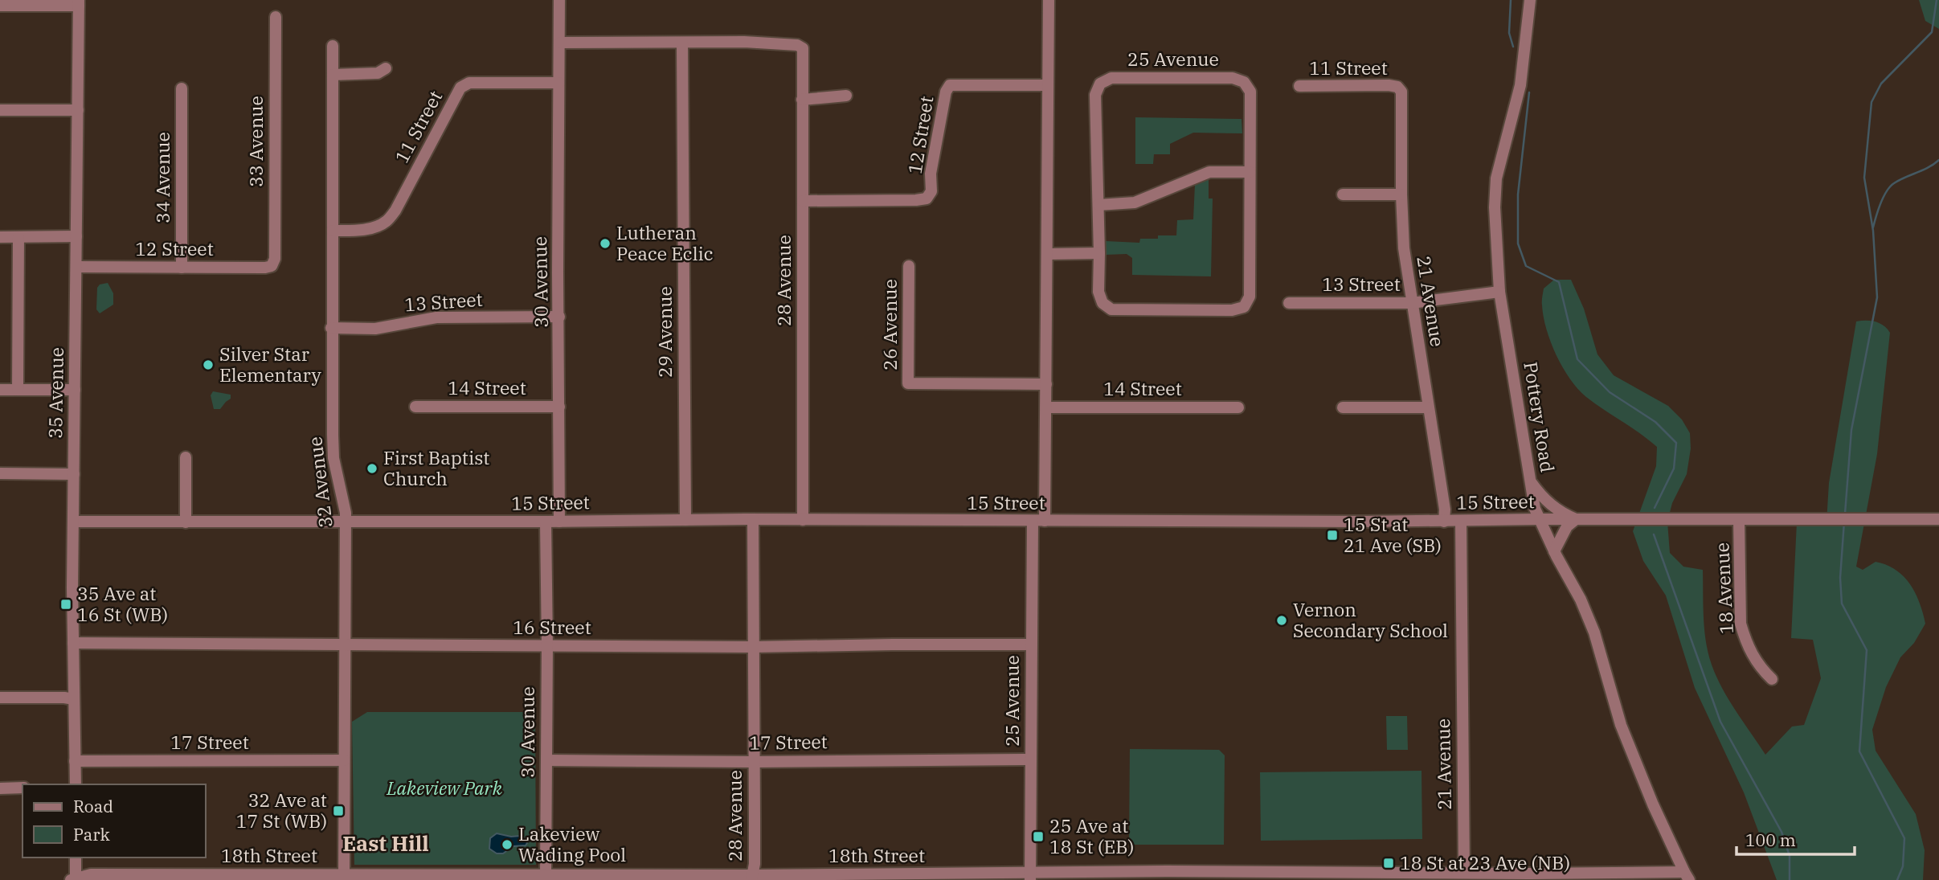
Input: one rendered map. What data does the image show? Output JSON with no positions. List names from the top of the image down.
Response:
{
  "streets": {
    "street": [
      "25 Avenue",
      "11 Street",
      "12 Street",
      "33 Avenue",
      "34 Avenue",
      "28 Avenue",
      "30 Avenue",
      "13 Street",
      "21 Avenue",
      "26 Avenue",
      "29 Avenue",
      "14 Street",
      "35 Avenue",
      "Pottery Road",
      "32 Avenue",
      "15 Street",
      "18 Avenue",
      "16 Street",
      "17 Street",
      "18th Street"
    ]
  },
  "crossings": [
    ["25 Avenue", "15 Street"],
    ["25 Avenue", "16 Street"],
    ["25 Avenue", "17 Street"],
    ["25 Avenue", "18th Street"],
    ["11 Street", "30 Avenue"],
    ["11 Street", "21 Avenue"],
    ["11 Street", "32 Avenue"],
    ["12 Street", "33 Avenue"],
    ["12 Street", "34 Avenue"],
    ["12 Street", "28 Avenue"],
    ["12 Street", "35 Avenue"],
    ["28 Avenue", "29 Avenue"],
    ["28 Avenue", "15 Street"],
    ["28 Avenue", "16 Street"],
    ["28 Avenue", "17 Street"],
    ["28 Avenue", "18th Street"],
    ["30 Avenue", "13 Street"],
    ["30 Avenue", "14 Street"],
    ["30 Avenue", "15 Street"],
    ["30 Avenue", "16 Street"],
    ["30 Avenue", "17 Street"],
    ["30 Avenue", "18th Street"],
    ["13 Street", "21 Avenue"],
    ["13 Street", "Pottery Road"],
    ["13 Street", "32 Avenue"],
    ["21 Avenue", "15 Street"],
    ["21 Avenue", "18th Street"],
    ["29 Avenue", "15 Street"],
    ["35 Avenue", "15 Street"],
    ["35 Avenue", "16 Street"],
    ["35 Avenue", "17 Street"],
    ["Pottery Road", "15 Street"],
    ["Pottery Road", "18th Street"],
    ["32 Avenue", "15 Street"],
    ["32 Avenue", "16 Street"],
    ["32 Avenue", "17 Street"],
    ["32 Avenue", "18th Street"],
    ["15 Street", "18 Avenue"]
  ],
  "districts": ["East Hill"],
  "parks": ["Lakeview Park"],
  "places": {
    "other": [
      "Lutheran Peace Eclic",
      "Silver Star Elementary",
      "First Baptist Church",
      "Vernon Secondary School",
      "Lakeview Wading Pool"
    ],
    "transit": [
      "15 St at 21 Ave (SB)",
      "35 Ave at 16 St (WB)",
      "32 Ave at 17 St (WB)",
      "25 Ave at 18 St (EB)",
      "18 St at 23 Ave (NB)"
    ]
  },
  "legend": ["Road", "Park"],
  "scale_bar": "100 m"
}
